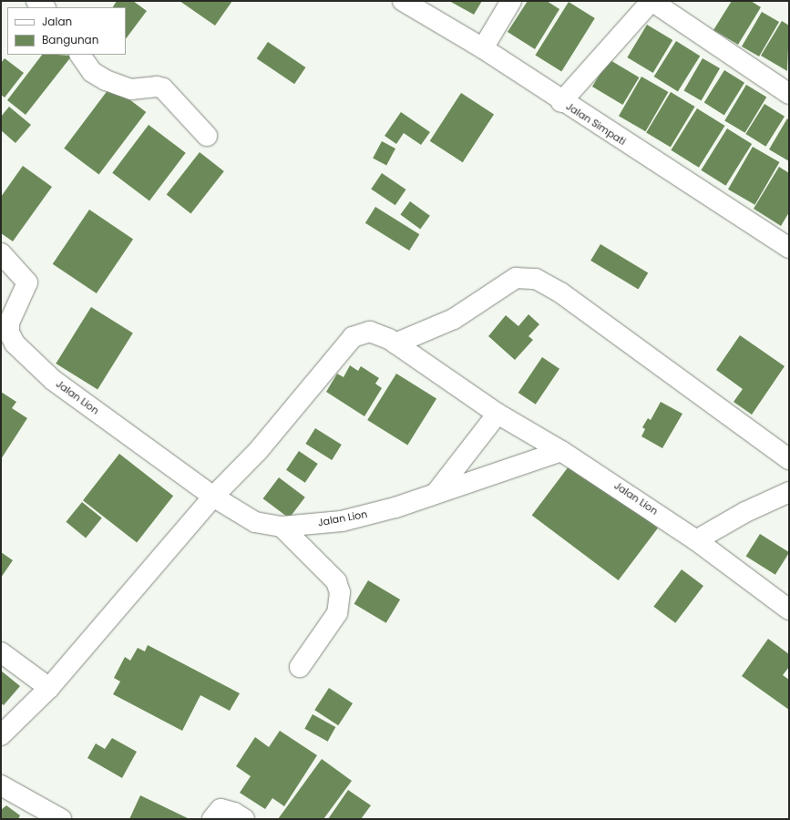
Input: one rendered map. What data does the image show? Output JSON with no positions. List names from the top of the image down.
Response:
{
  "streets": {
    "street": ["Jalan Simpati", "Jalan Lion"]
  },
  "legend": ["Jalan", "Bangunan"]
}
